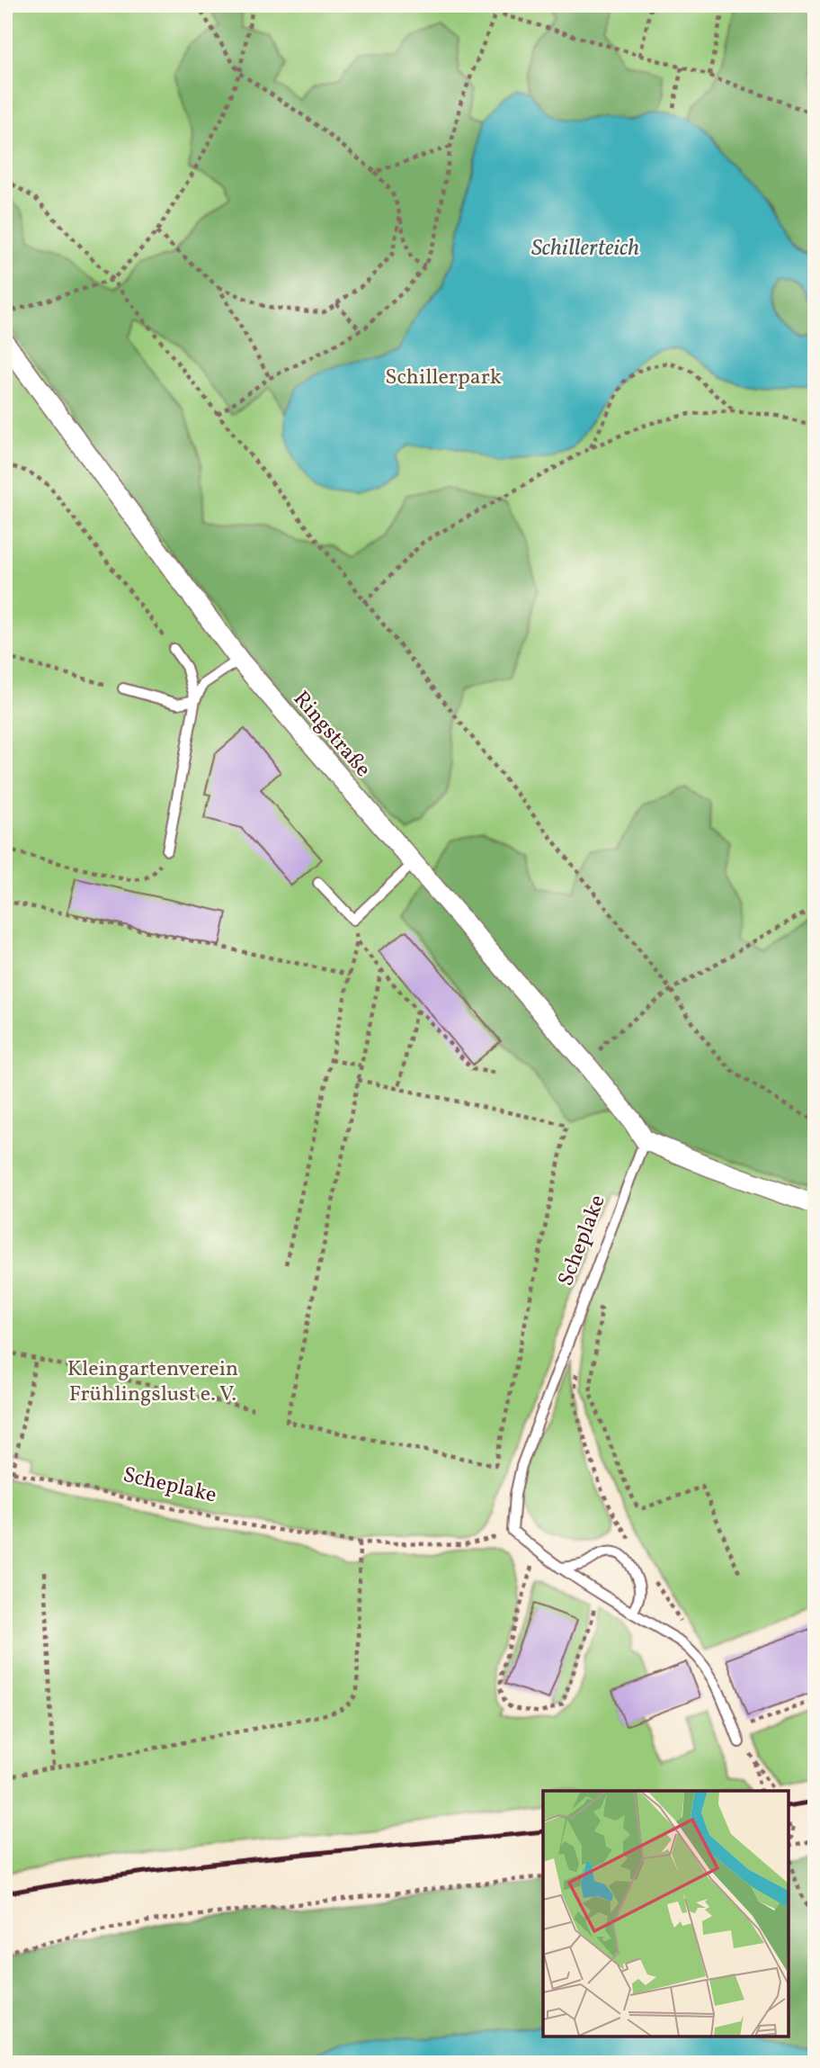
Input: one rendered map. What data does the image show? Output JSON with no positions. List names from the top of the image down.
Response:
{
  "streets": {
    "street": ["Ringstraße"],
    "lane": ["Scheplake"]
  },
  "crossings": [
    ["Ringstraße", "Scheplake"]
  ],
  "water": ["Schillerteich"],
  "parks": ["Schillerpark", "Kleingartenverein Frühlingslust e. V."]
}
